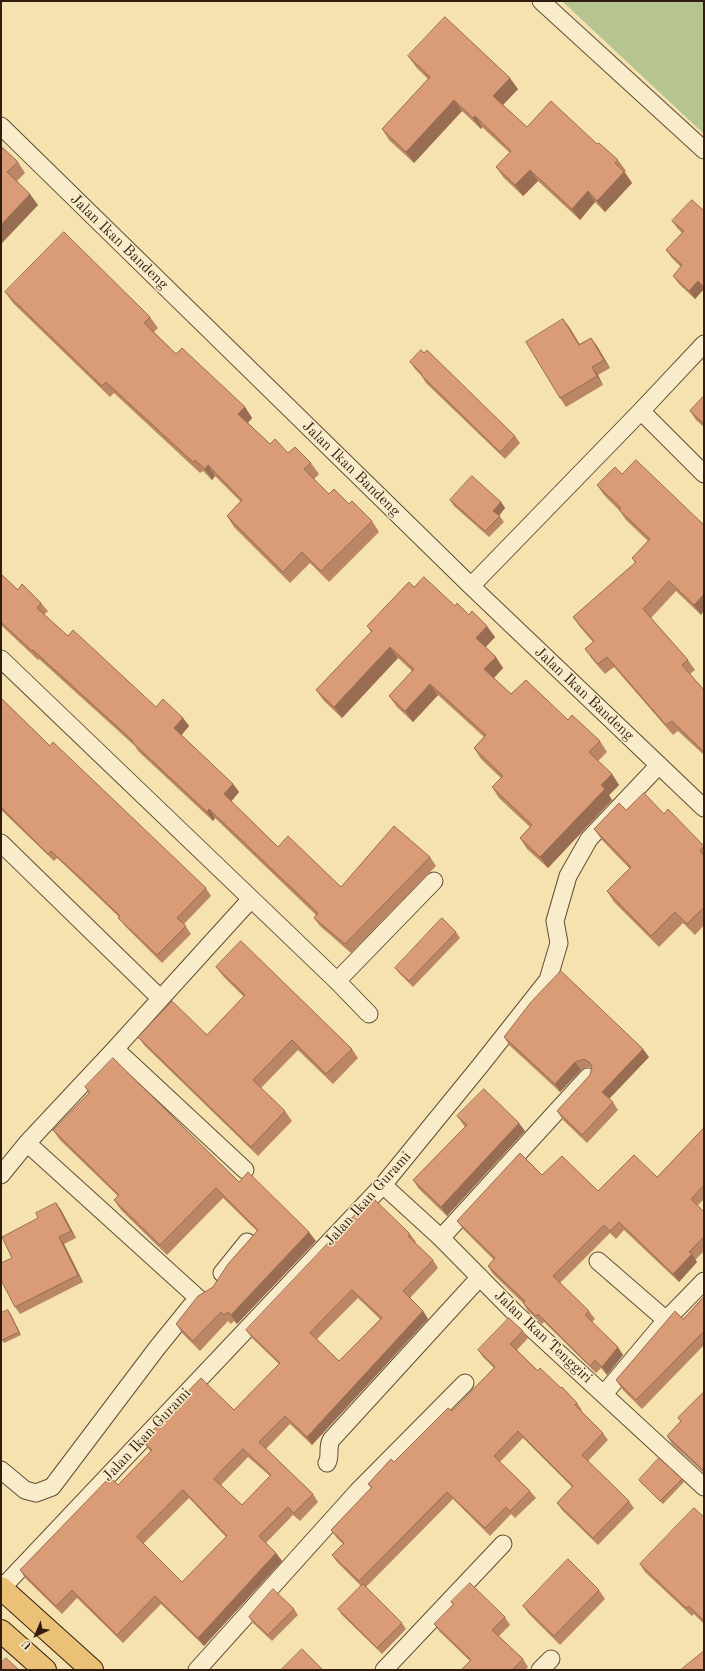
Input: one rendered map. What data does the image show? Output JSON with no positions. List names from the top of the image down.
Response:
{
  "streets": {
    "street": ["Jalan Ikan Bandeng", "Jalan Ikan Gurami", "Jalan Ikan Tenggiri"]
  },
  "crossings": [
    ["Jalan Ikan Bandeng", "Jalan Ikan Gurami"],
    ["Jalan Ikan Gurami", "Jalan Ikan Tenggiri"]
  ],
  "north": "bottom left"
}
